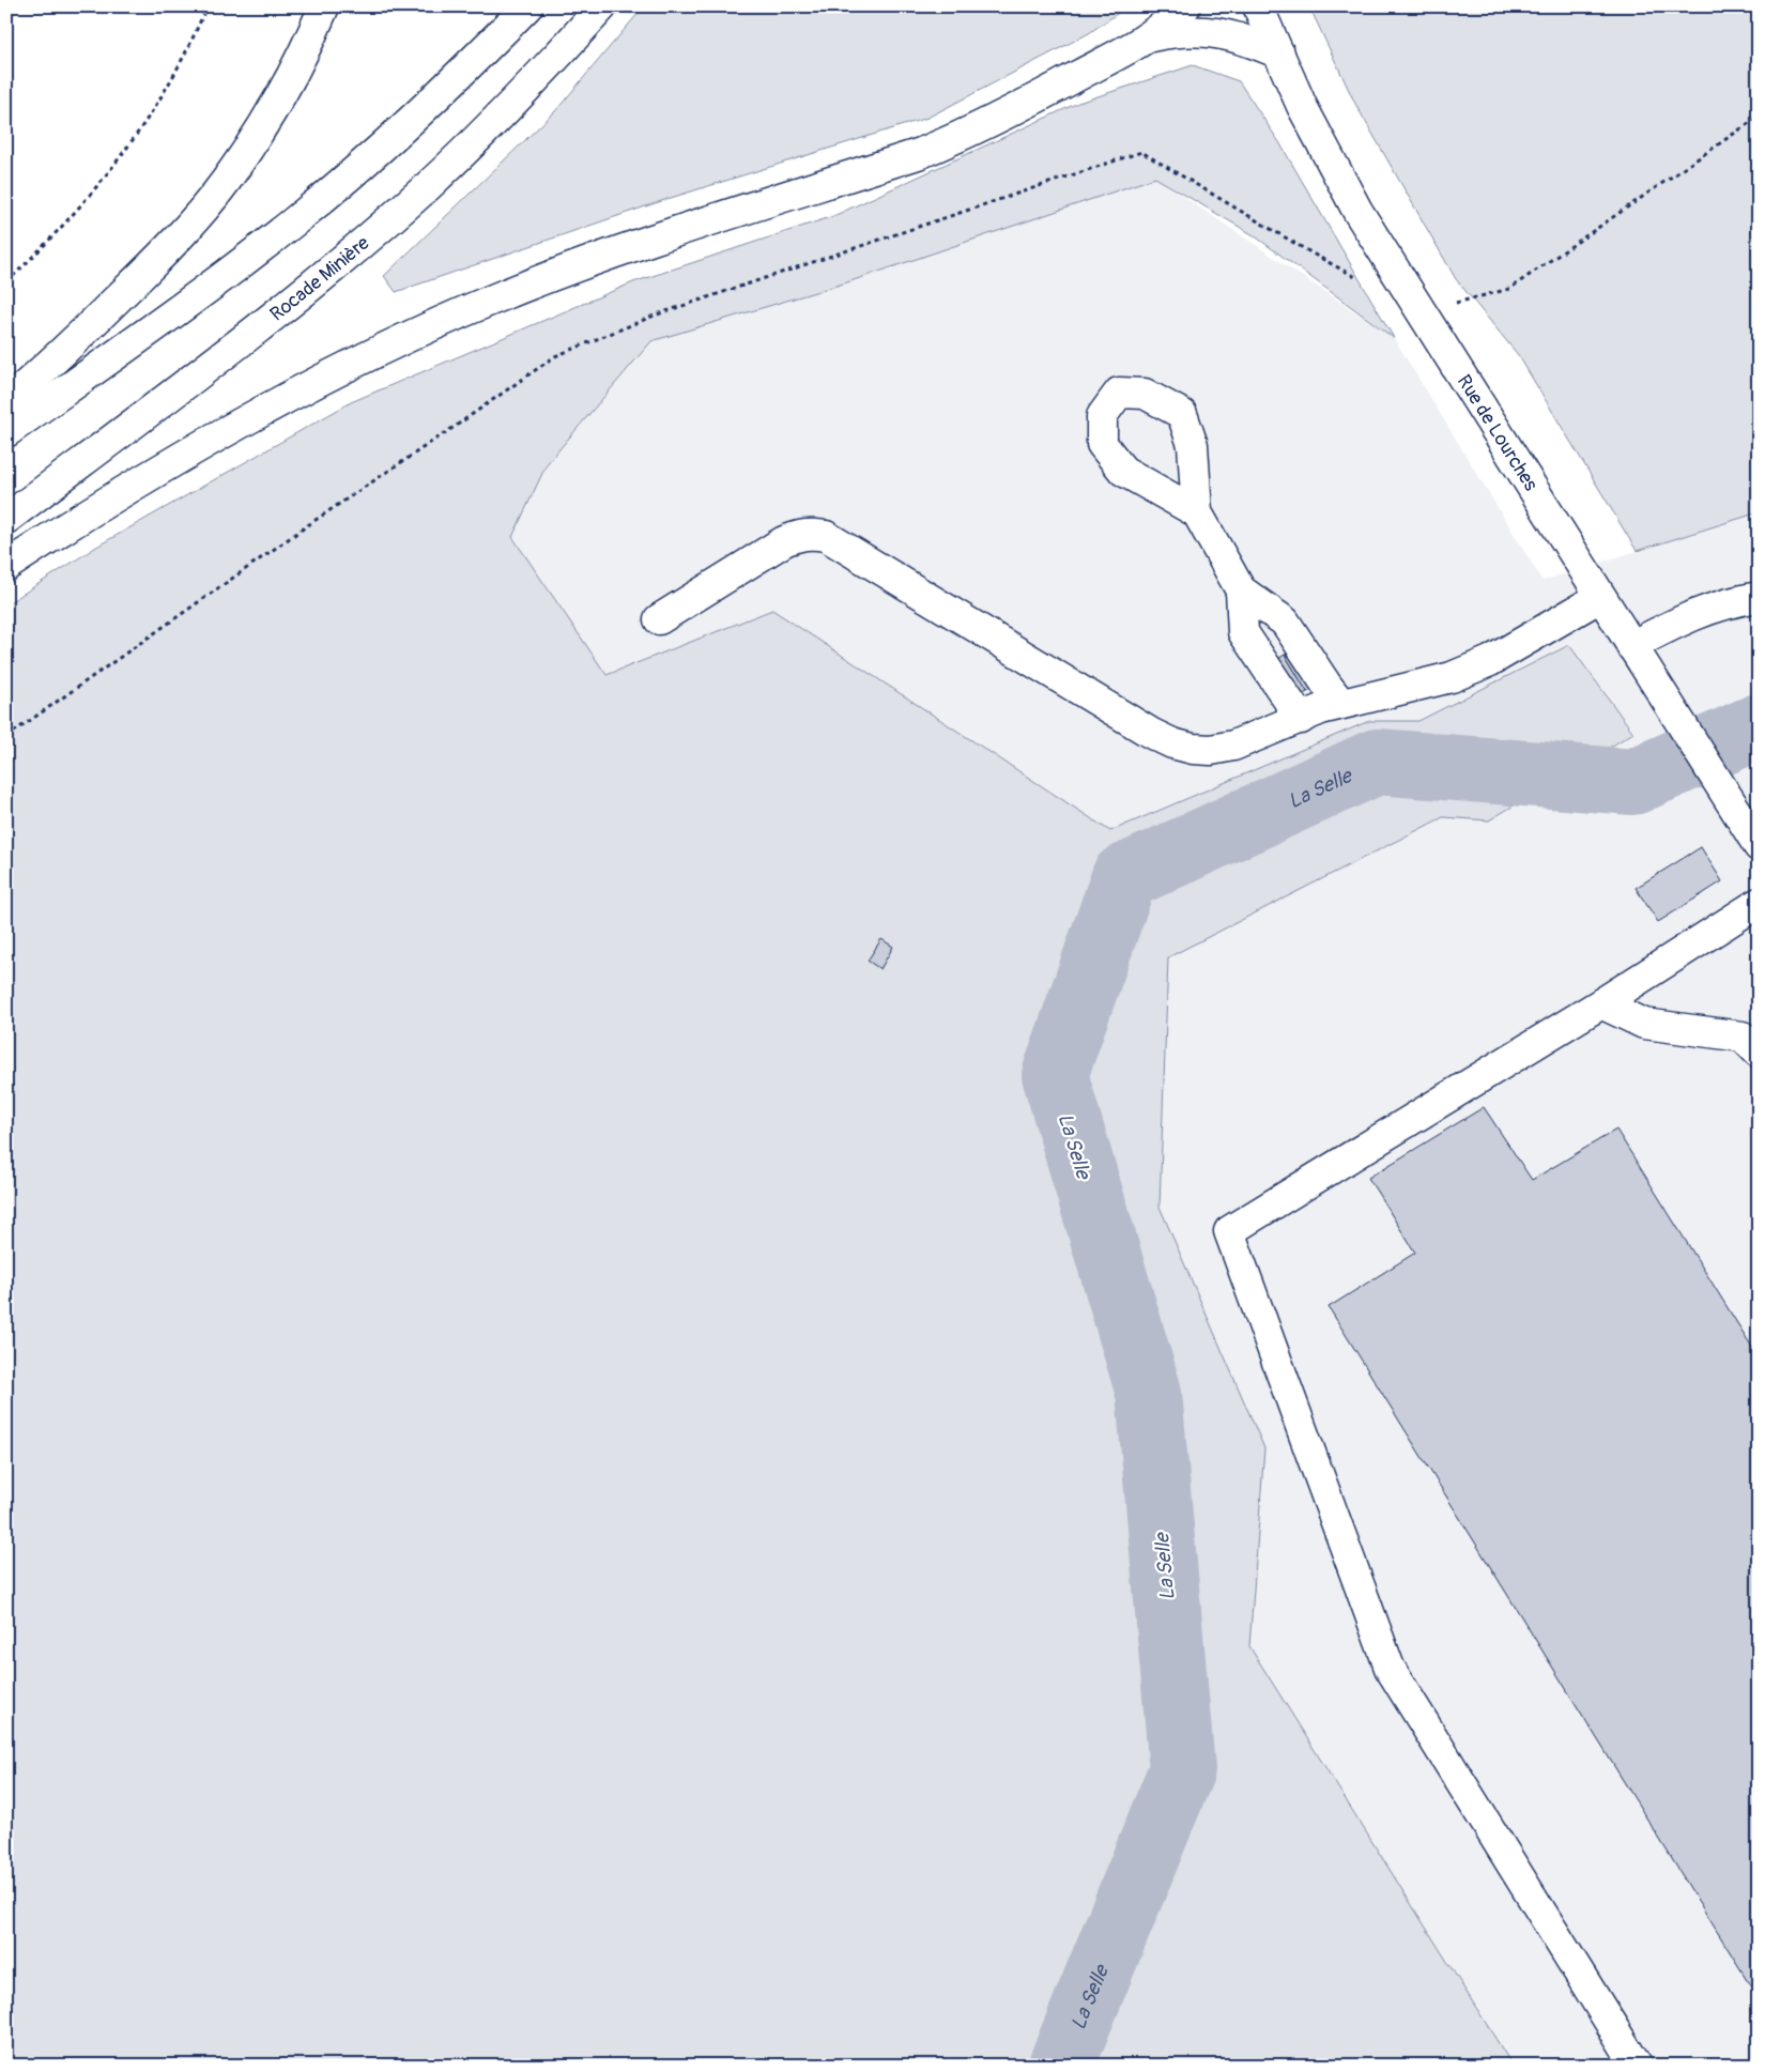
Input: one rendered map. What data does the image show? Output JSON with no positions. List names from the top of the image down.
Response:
{
  "streets": {
    "main road": ["Rocade Minière", "Rue de Lourches"]
  },
  "water": ["La Selle"]
}
